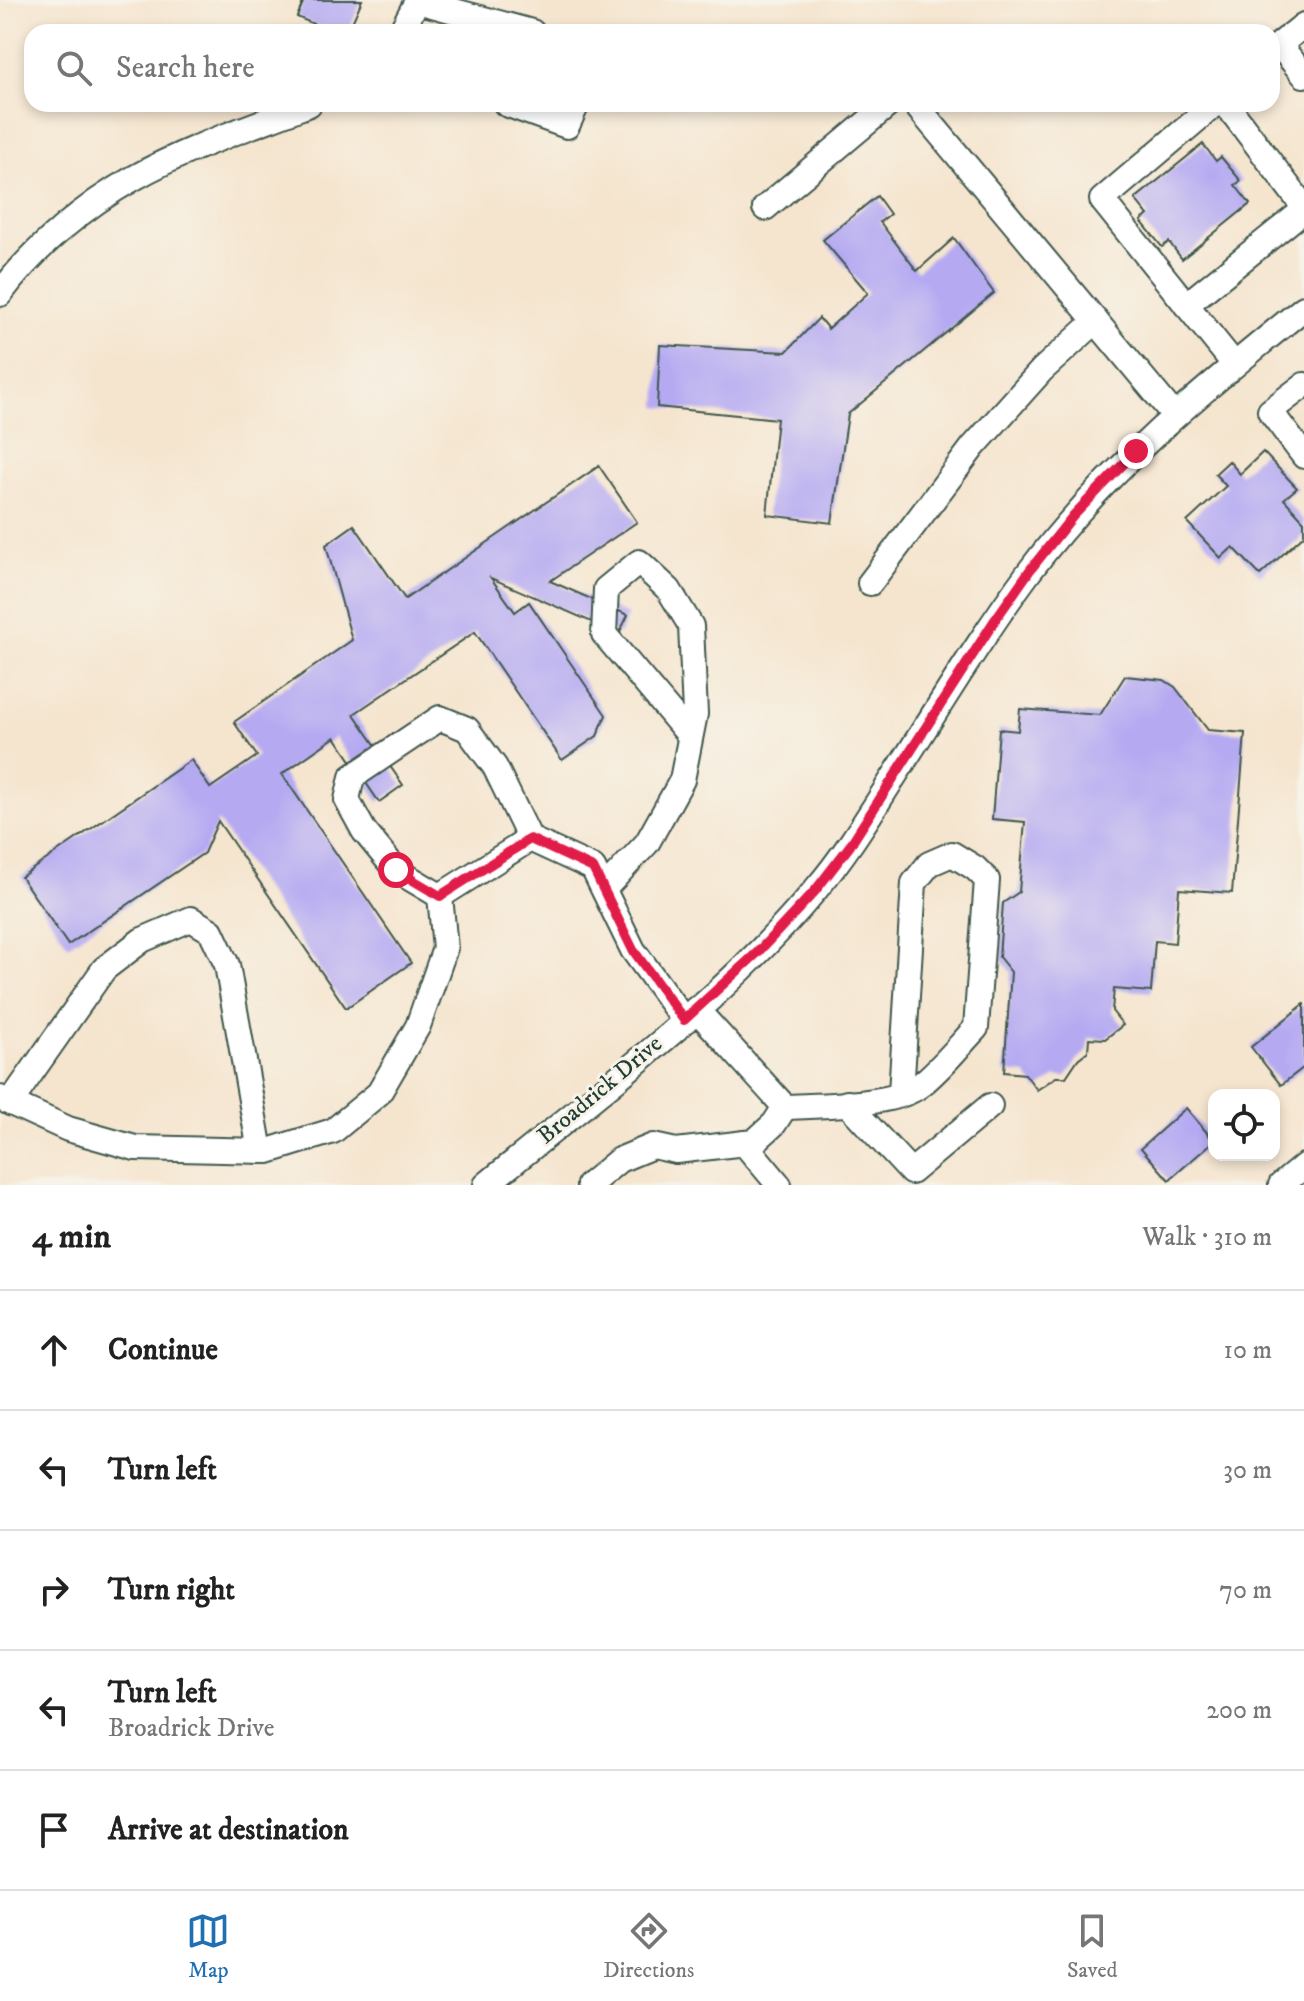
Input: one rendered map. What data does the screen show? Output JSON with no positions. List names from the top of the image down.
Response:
{
  "streets": {
    "street": ["Broadrick Drive"]
  },
  "page": {
    "search": "Search here",
    "heading": ["4 min", "Walk · 310 m"],
    "list": [
      ["Continue", "10 m"],
      ["Turn left", "30 m"],
      ["Turn right", "70 m"],
      ["Turn left", "Broadrick Drive", "200 m"],
      "Arrive at destination"
    ],
    "nav": ["Map", "Directions", "Saved"]
  }
}
